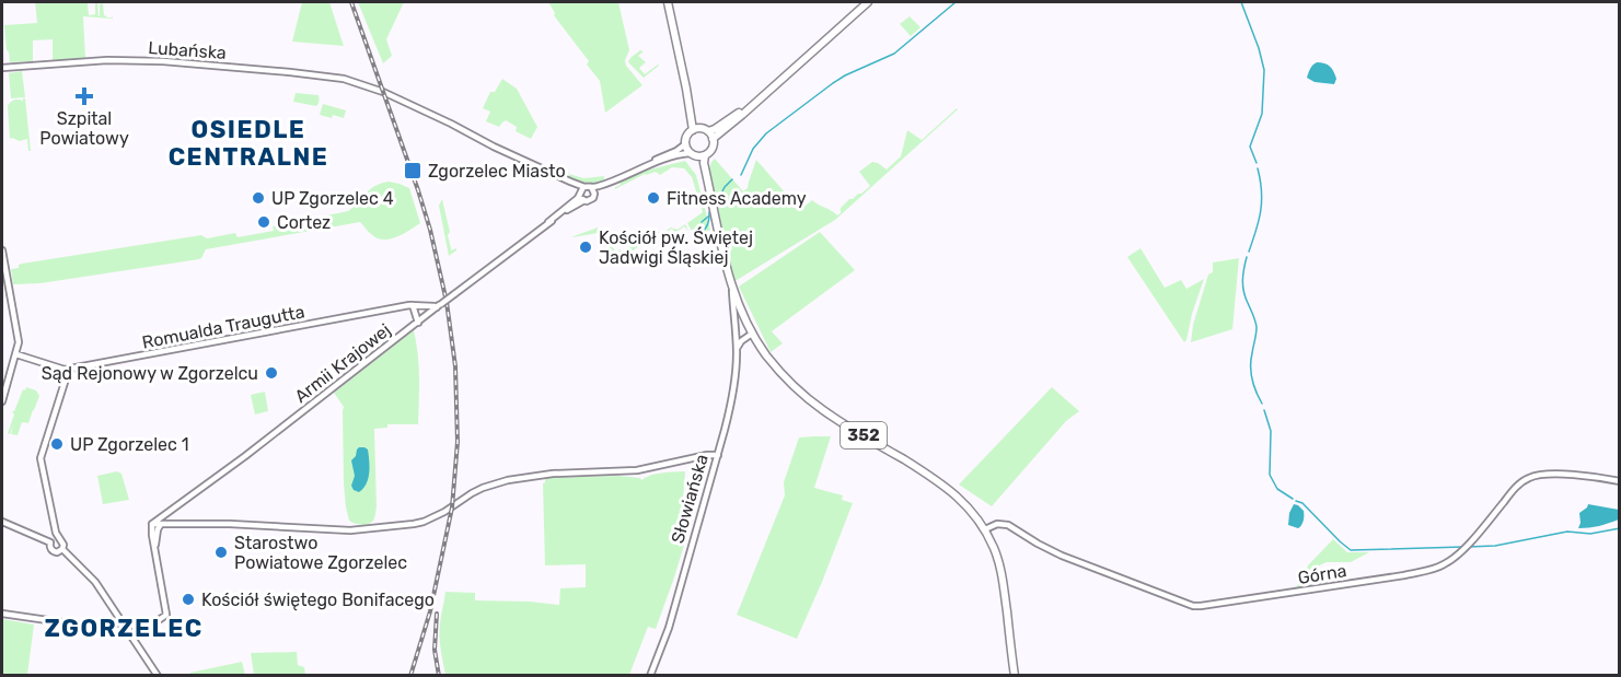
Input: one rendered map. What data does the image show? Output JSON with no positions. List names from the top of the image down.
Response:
{
  "streets": {
    "main road": ["352"],
    "street": [
      "Lubańska",
      "Romualda Traugutta",
      "Armii Krajowej",
      "Słowiańska",
      "Górna"
    ]
  },
  "crossings": [
    ["Lubańska", "Armii Krajowej"],
    ["Romualda Traugutta", "Armii Krajowej"],
    ["352", "Słowiańska"]
  ],
  "districts": ["OSIEDLE CENTRALNE", "ZGORZELEC"],
  "places": {
    "health": ["Szpital Powiatowy"],
    "transit": ["Zgorzelec Miasto"],
    "other": [
      "UP Zgorzelec 4",
      "Fitness Academy",
      "Cortez",
      "Kościół pw. Świętej Jadwigi Śląskiej",
      "Sąd Rejonowy w Zgorzelcu",
      "UP Zgorzelec 1",
      "Starostwo Powiatowe Zgorzelec",
      "Kościół świętego Bonifacego"
    ]
  }
}
